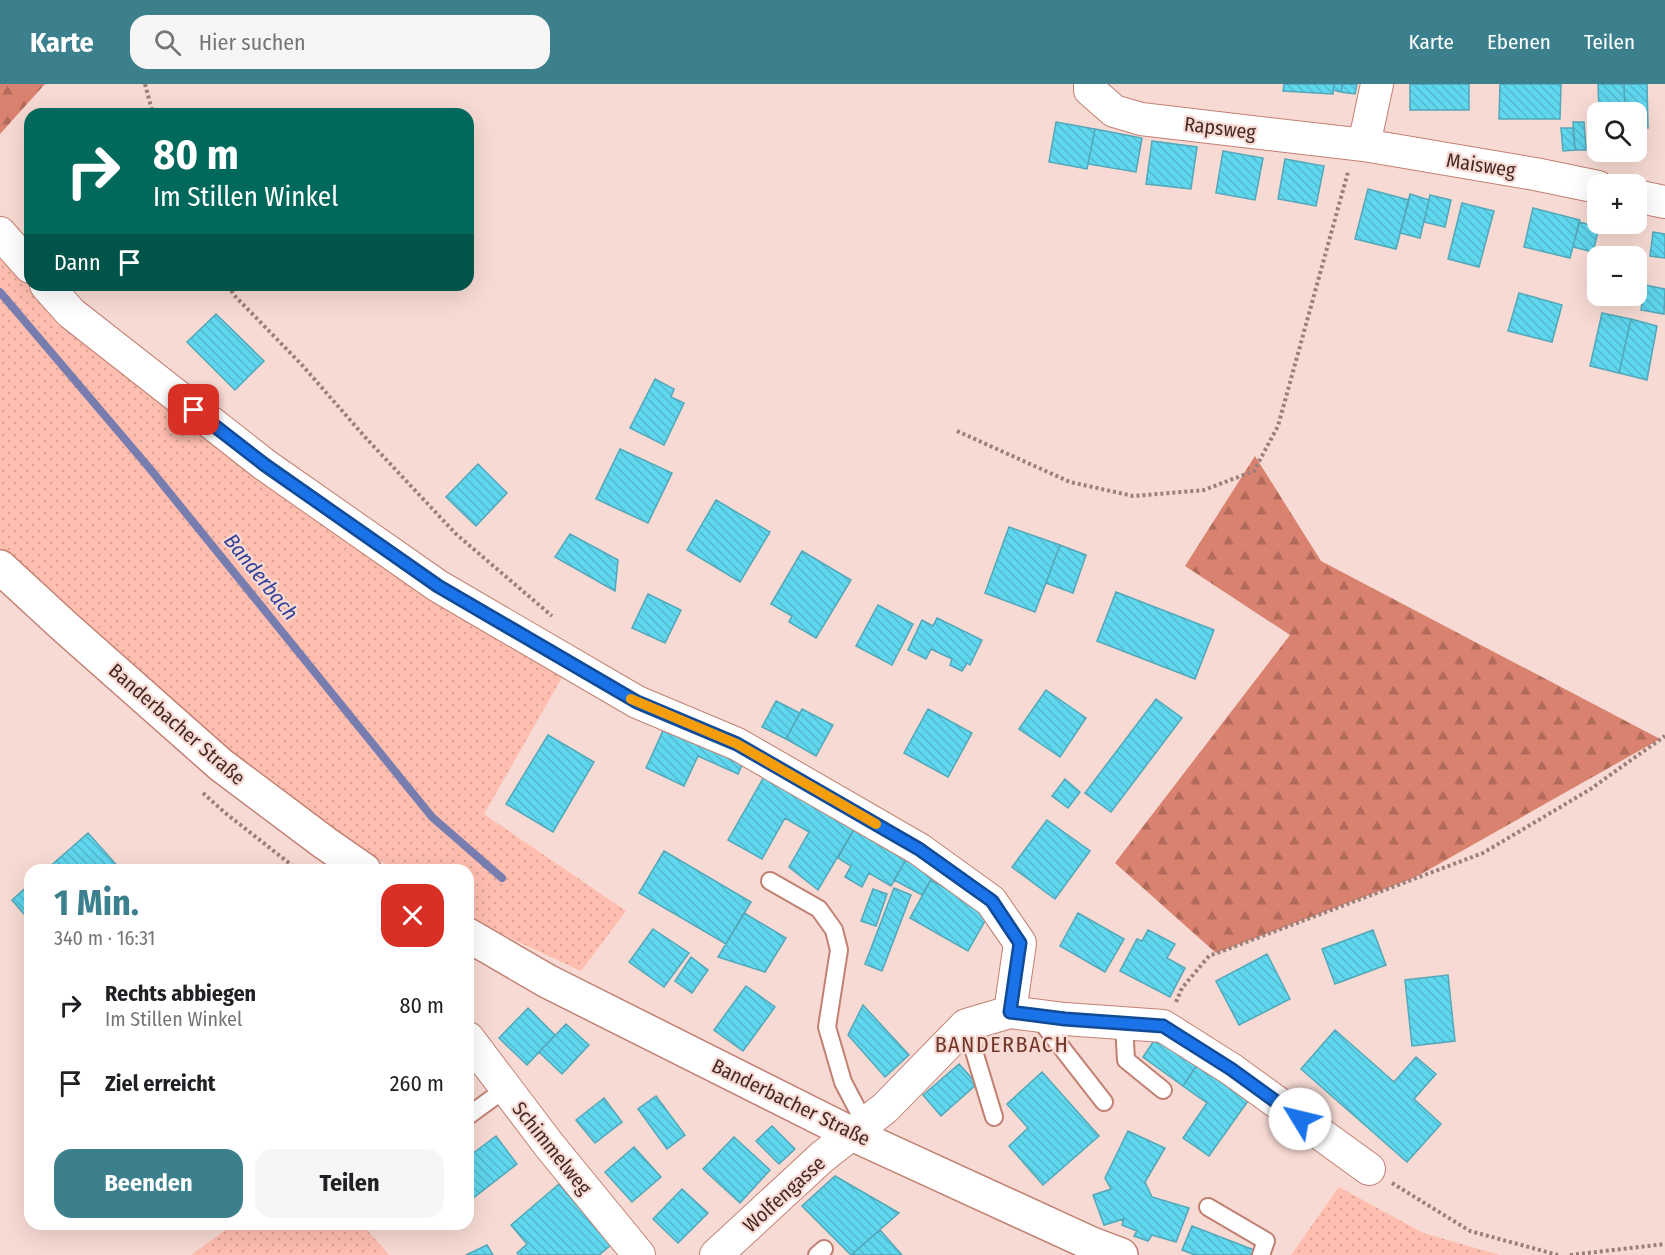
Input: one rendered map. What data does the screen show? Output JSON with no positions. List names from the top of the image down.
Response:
{
  "streets": {
    "street": [
      "Rapsweg",
      "Maisweg",
      "Banderbacher Straße",
      "Schimmelweg",
      "Wolfengasse"
    ]
  },
  "crossings": [
    ["Rapsweg", "Maisweg"],
    ["Banderbacher Straße", "Wolfengasse"]
  ],
  "districts": ["BANDERBACH"],
  "water": ["Banderbach"],
  "page": {
    "header": "Karte",
    "search": "Hier suchen",
    "nav": ["Karte", "Ebenen", "Teilen"],
    "map_buttons": ["+", "−"],
    "turn": ["80 m", "Im Stillen Winkel"],
    "then": "Dann",
    "heading": ["1 Min.", "340 m · 16:31"],
    "list": [
      {
        "name": "Rechts abbiegen",
        "note": "Im Stillen Winkel",
        "value": "80 m"
      },
      {
        "name": "Ziel erreicht",
        "value": "260 m"
      }
    ],
    "buttons": ["Beenden", "Teilen"]
  }
}
